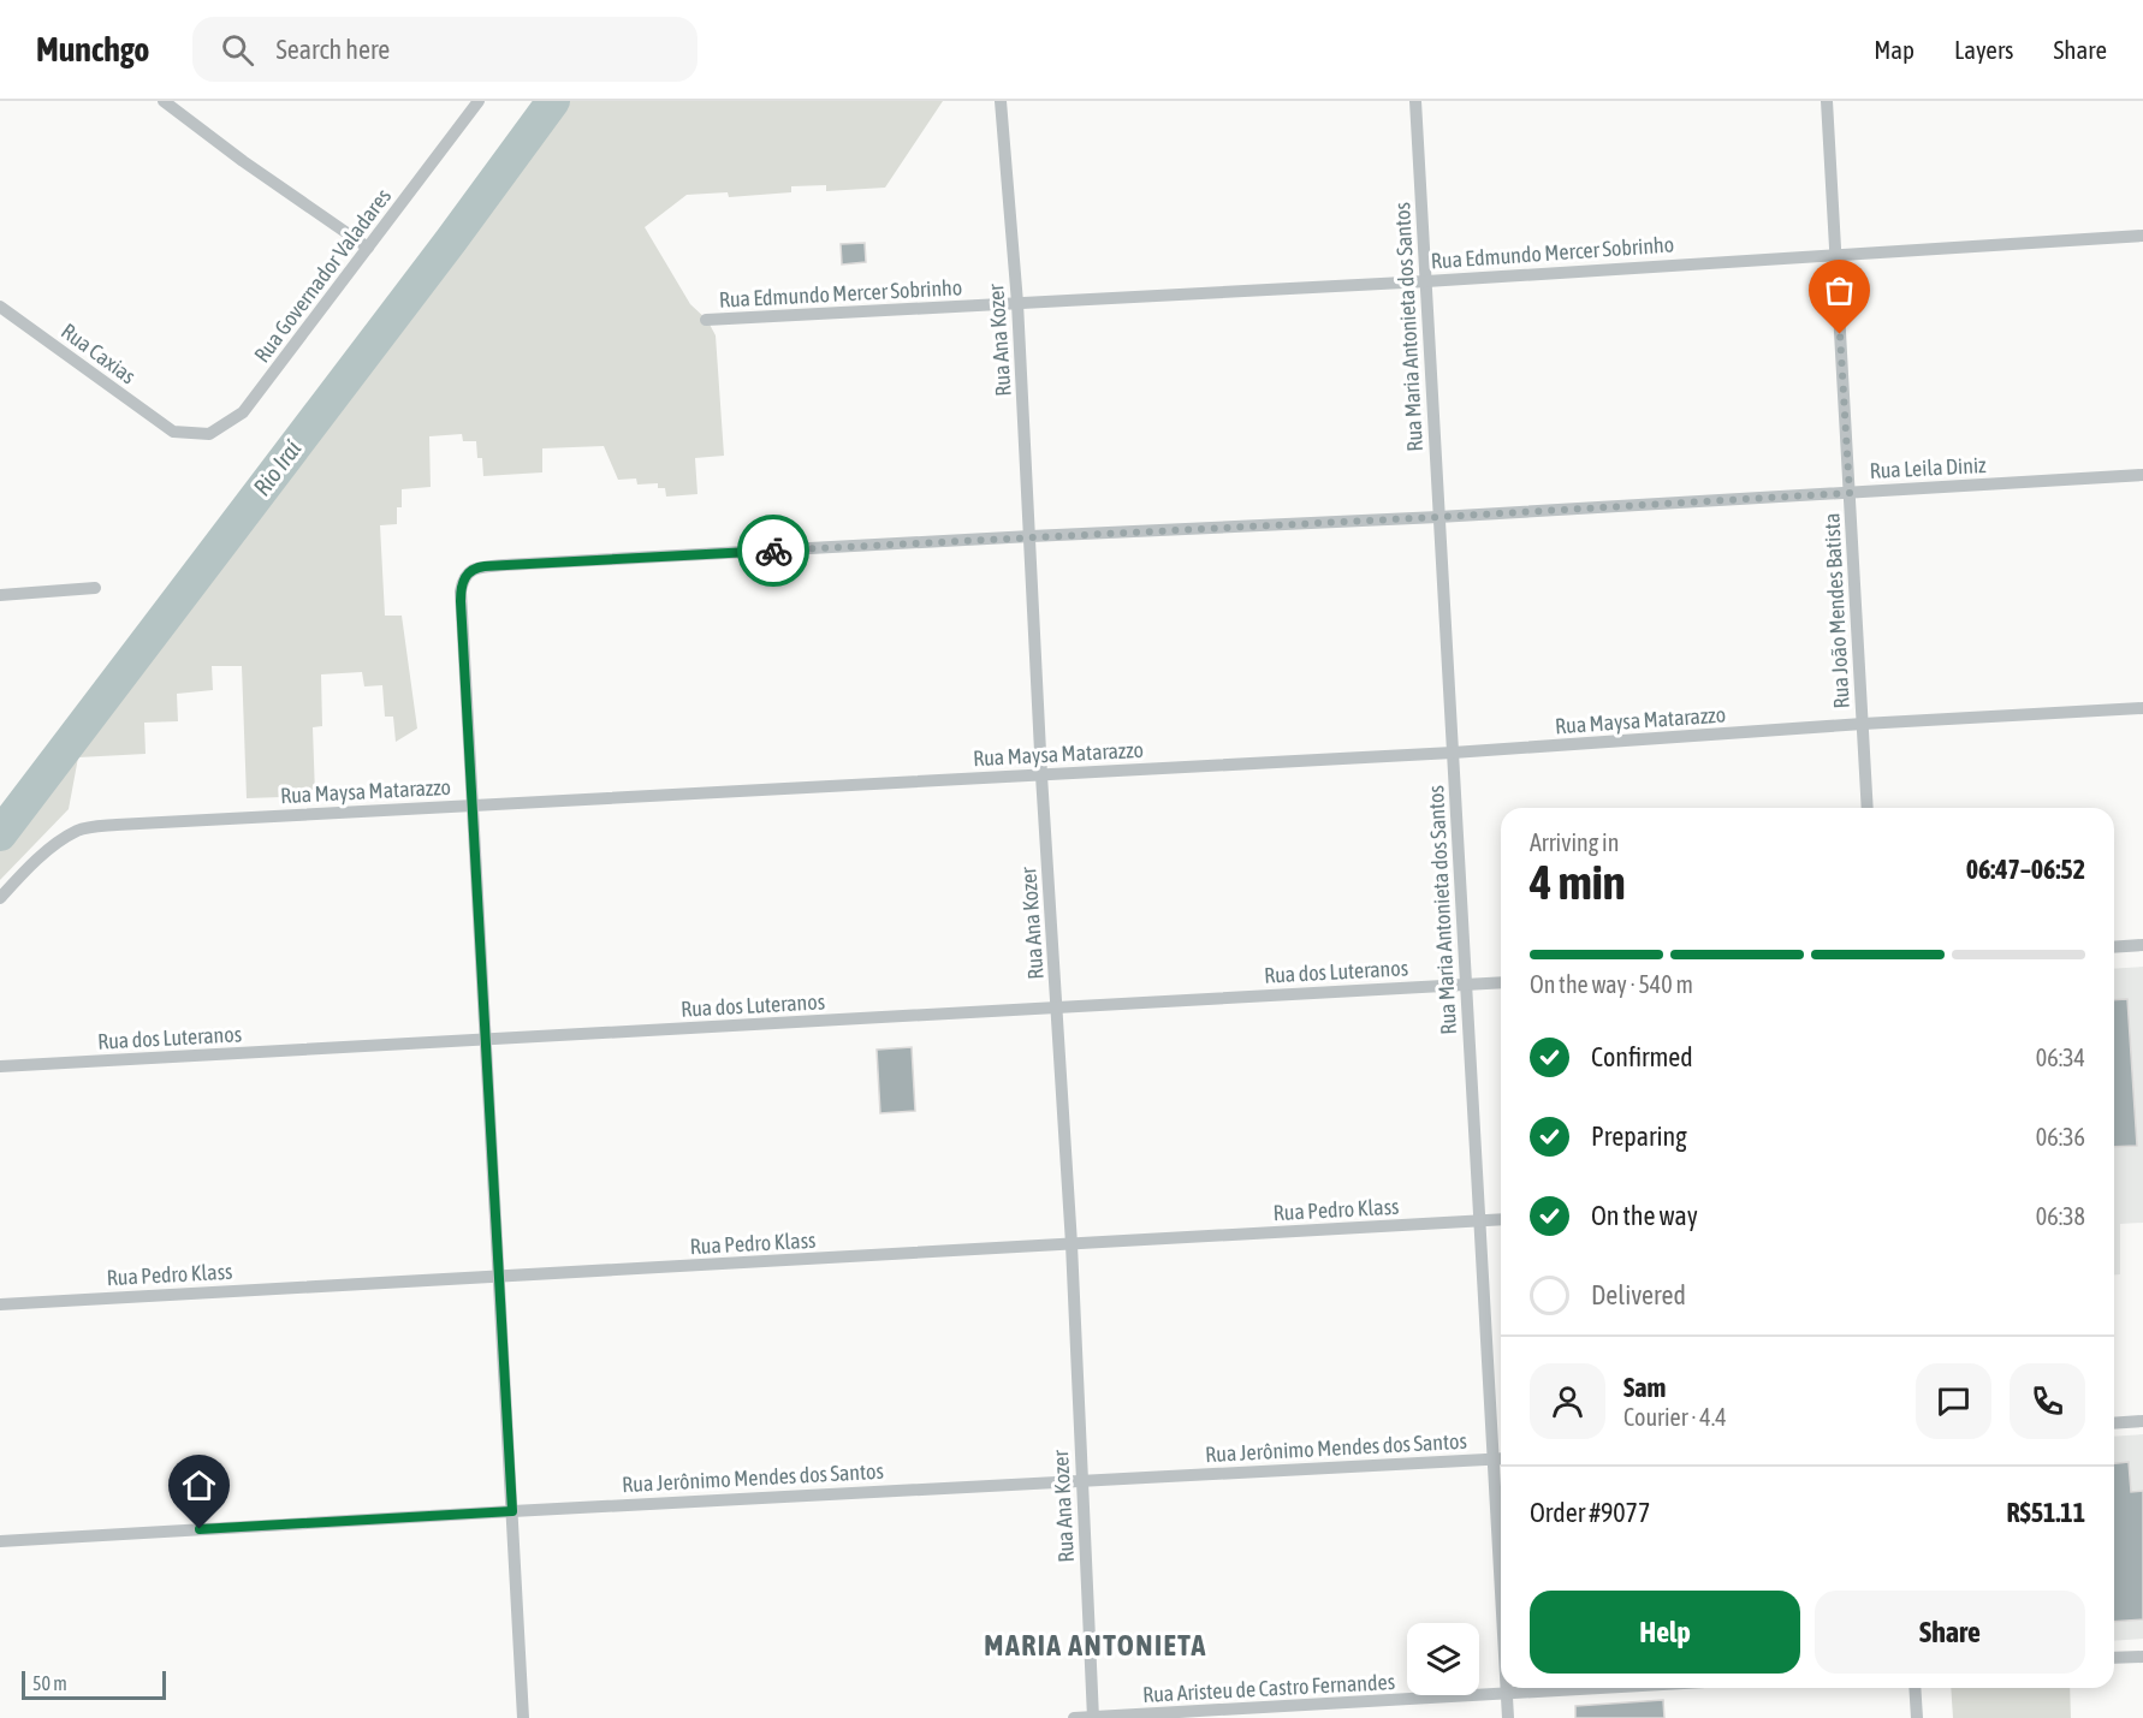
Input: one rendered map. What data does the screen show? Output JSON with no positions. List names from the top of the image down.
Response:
{
  "streets": {
    "street": [
      "Rua Edmundo Mercer Sobrinho",
      "Rua Governador Valadares",
      "Rua Maria Antonieta dos Santos",
      "Rua Ana Kozer",
      "Rua Caxias",
      "Rua Leila Diniz",
      "Rua João Mendes Batista",
      "Rua Maysa Matarazzo",
      "Rua dos Luteranos",
      "Rua Pedro Klass",
      "Rua Jerônimo Mendes dos Santos",
      "Rua Aristeu de Castro Fernandes"
    ]
  },
  "crossings": [
    ["Rua Edmundo Mercer Sobrinho", "Rua Maria Antonieta dos Santos"],
    ["Rua Edmundo Mercer Sobrinho", "Rua Ana Kozer"],
    ["Rua Edmundo Mercer Sobrinho", "Rua João Mendes Batista"],
    ["Rua Governador Valadares", "Rua Caxias"],
    ["Rua Maria Antonieta dos Santos", "Rua Leila Diniz"],
    ["Rua Maria Antonieta dos Santos", "Rua Maysa Matarazzo"],
    ["Rua Maria Antonieta dos Santos", "Rua dos Luteranos"],
    ["Rua Maria Antonieta dos Santos", "Rua Pedro Klass"],
    ["Rua Maria Antonieta dos Santos", "Rua Aristeu de Castro Fernandes"],
    ["Rua Ana Kozer", "Rua Leila Diniz"],
    ["Rua Ana Kozer", "Rua Maysa Matarazzo"],
    ["Rua Ana Kozer", "Rua dos Luteranos"],
    ["Rua Ana Kozer", "Rua Pedro Klass"],
    ["Rua Ana Kozer", "Rua Jerônimo Mendes dos Santos"],
    ["Rua Ana Kozer", "Rua Aristeu de Castro Fernandes"],
    ["Rua Leila Diniz", "Rua João Mendes Batista"],
    ["Rua Leila Diniz", "Rua Maysa Matarazzo"],
    ["Rua João Mendes Batista", "Rua Maysa Matarazzo"]
  ],
  "districts": ["MARIA ANTONIETA"],
  "water": ["Rio Iraí"],
  "scale_bar": "50 m",
  "page": {
    "header": "Munchgo",
    "search": "Search here",
    "nav": ["Map", "Layers", "Share"],
    "heading": ["4 min", "Arriving in", "06:47–06:52"],
    "panel": [
      "Sam",
      "Courier · 4.4",
      "Order #9077",
      "R$51.11"
    ],
    "bar": "On the way · 540 m",
    "list": [
      ["Confirmed", "06:34"],
      ["Preparing", "06:36"],
      ["On the way", "06:38"],
      "Delivered"
    ],
    "buttons": ["Help", "Share"],
    "scale": "50 m"
  }
}
